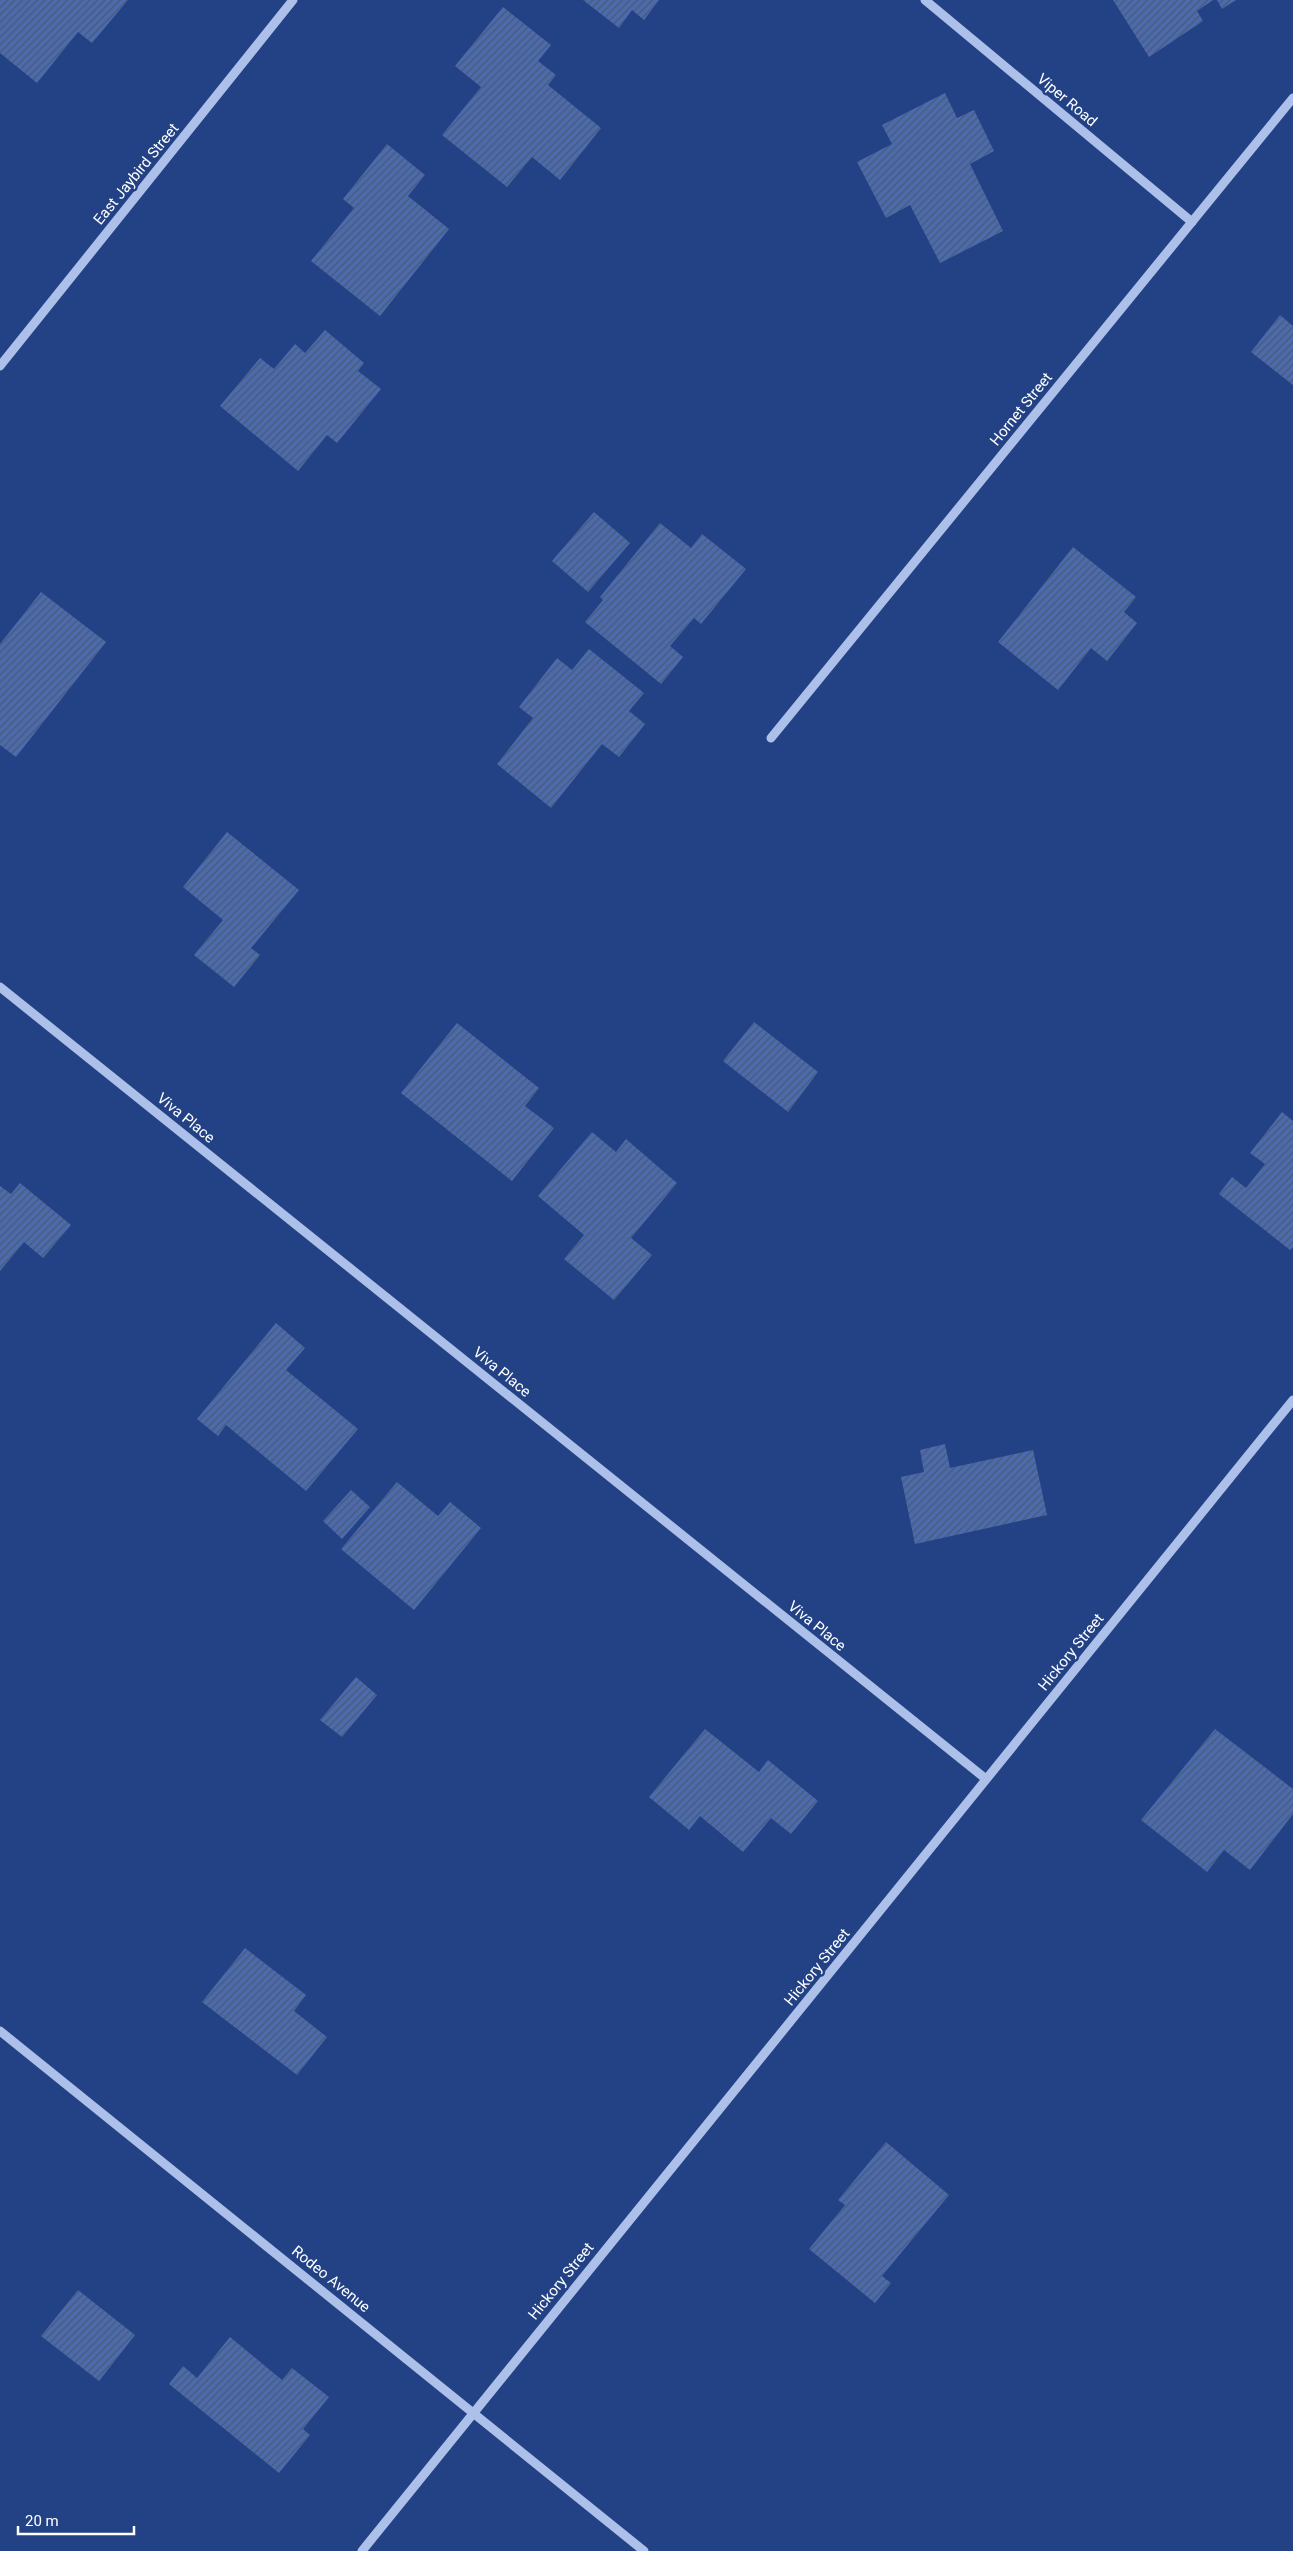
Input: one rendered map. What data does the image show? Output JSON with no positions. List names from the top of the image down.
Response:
{
  "streets": {
    "street": [
      "Viper Road",
      "East Jaybird Street",
      "Hornet Street",
      "Viva Place",
      "Hickory Street",
      "Rodeo Avenue"
    ]
  },
  "crossings": [
    ["Viper Road", "Hornet Street"],
    ["Viva Place", "Hickory Street"],
    ["Hickory Street", "Rodeo Avenue"]
  ],
  "scale_bar": "20 m"
}
